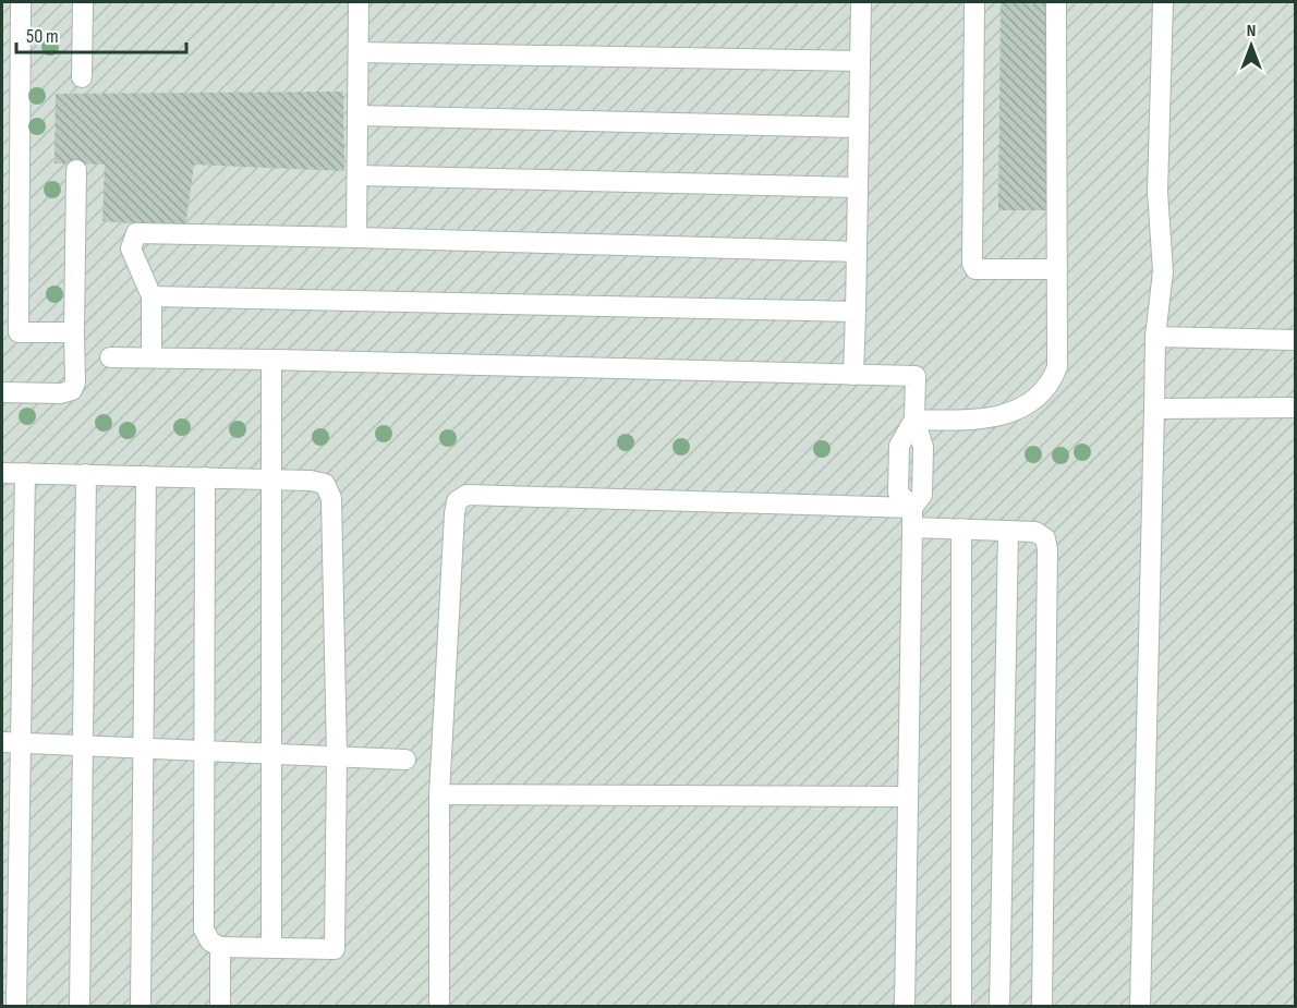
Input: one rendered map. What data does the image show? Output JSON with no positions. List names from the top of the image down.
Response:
{
  "scale_bar": "50 m",
  "north": "top"
}
